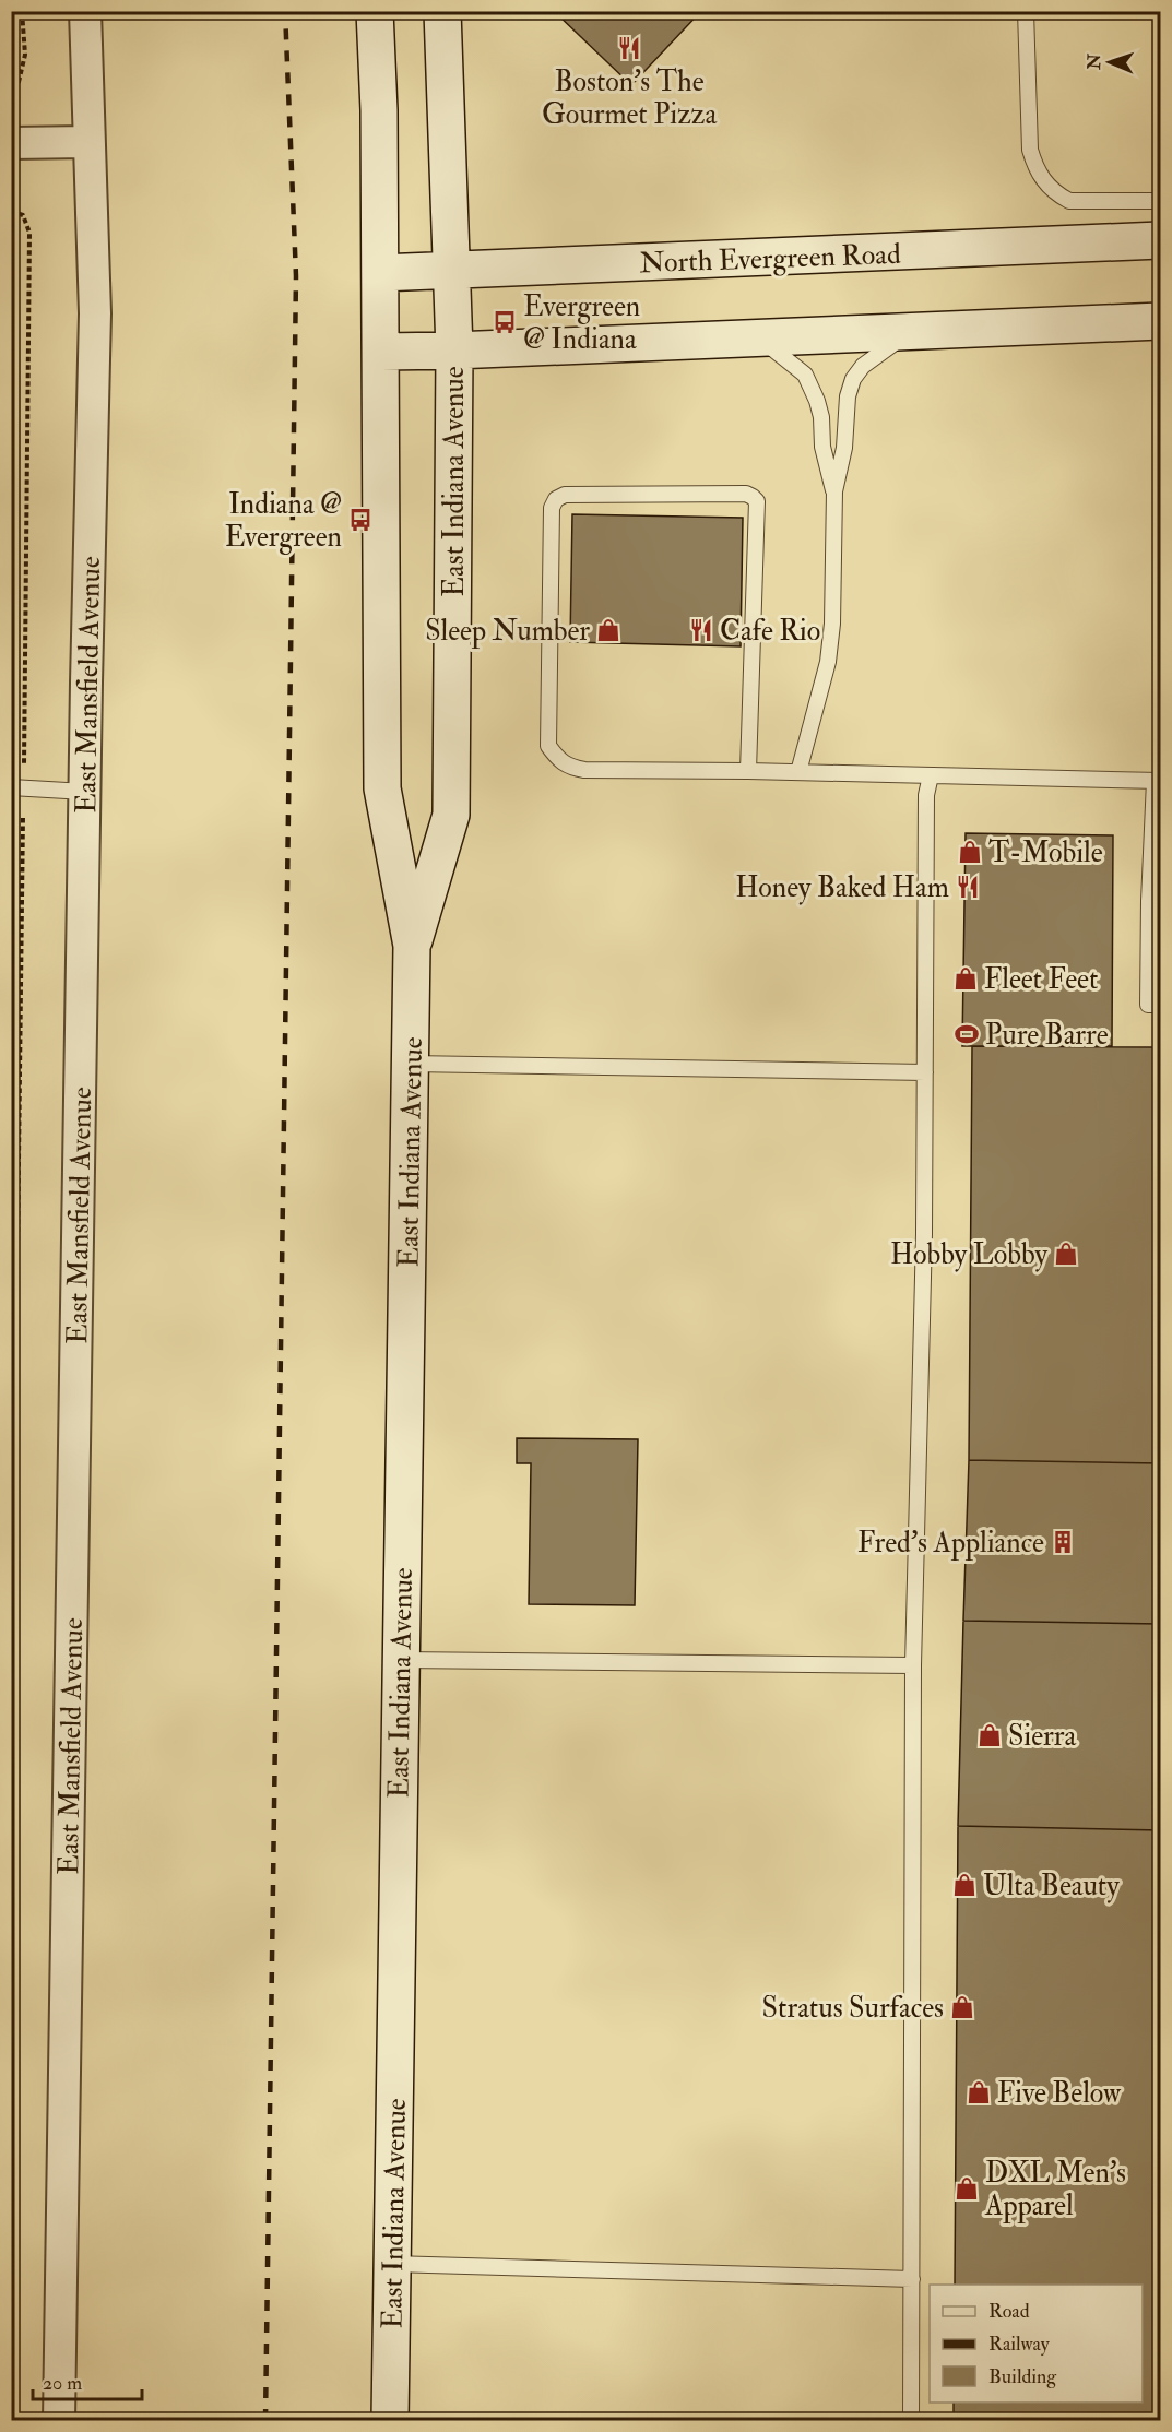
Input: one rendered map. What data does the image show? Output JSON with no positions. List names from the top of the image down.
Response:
{
  "streets": {
    "main road": ["North Evergreen Road", "East Indiana Avenue"],
    "street": ["East Mansfield Avenue"]
  },
  "crossings": [
    ["North Evergreen Road", "East Indiana Avenue"]
  ],
  "places": {
    "restaurant": ["Boston's The Gourmet Pizza", "Cafe Rio", "Honey Baked Ham"],
    "bus stop": ["Evergreen @ Indiana", "Indiana @ Evergreen"],
    "shop": [
      "Sleep Number",
      "T-Mobile",
      "Fleet Feet",
      "Hobby Lobby",
      "Sierra",
      "Ulta Beauty",
      "Stratus Surfaces",
      "Five Below",
      "DXL Men's Apparel"
    ],
    "sports": ["Pure Barre"],
    "building": ["Fred's Appliance"]
  },
  "legend": ["Road", "Railway", "Building"],
  "scale_bar": "20 m",
  "north": "left"
}
